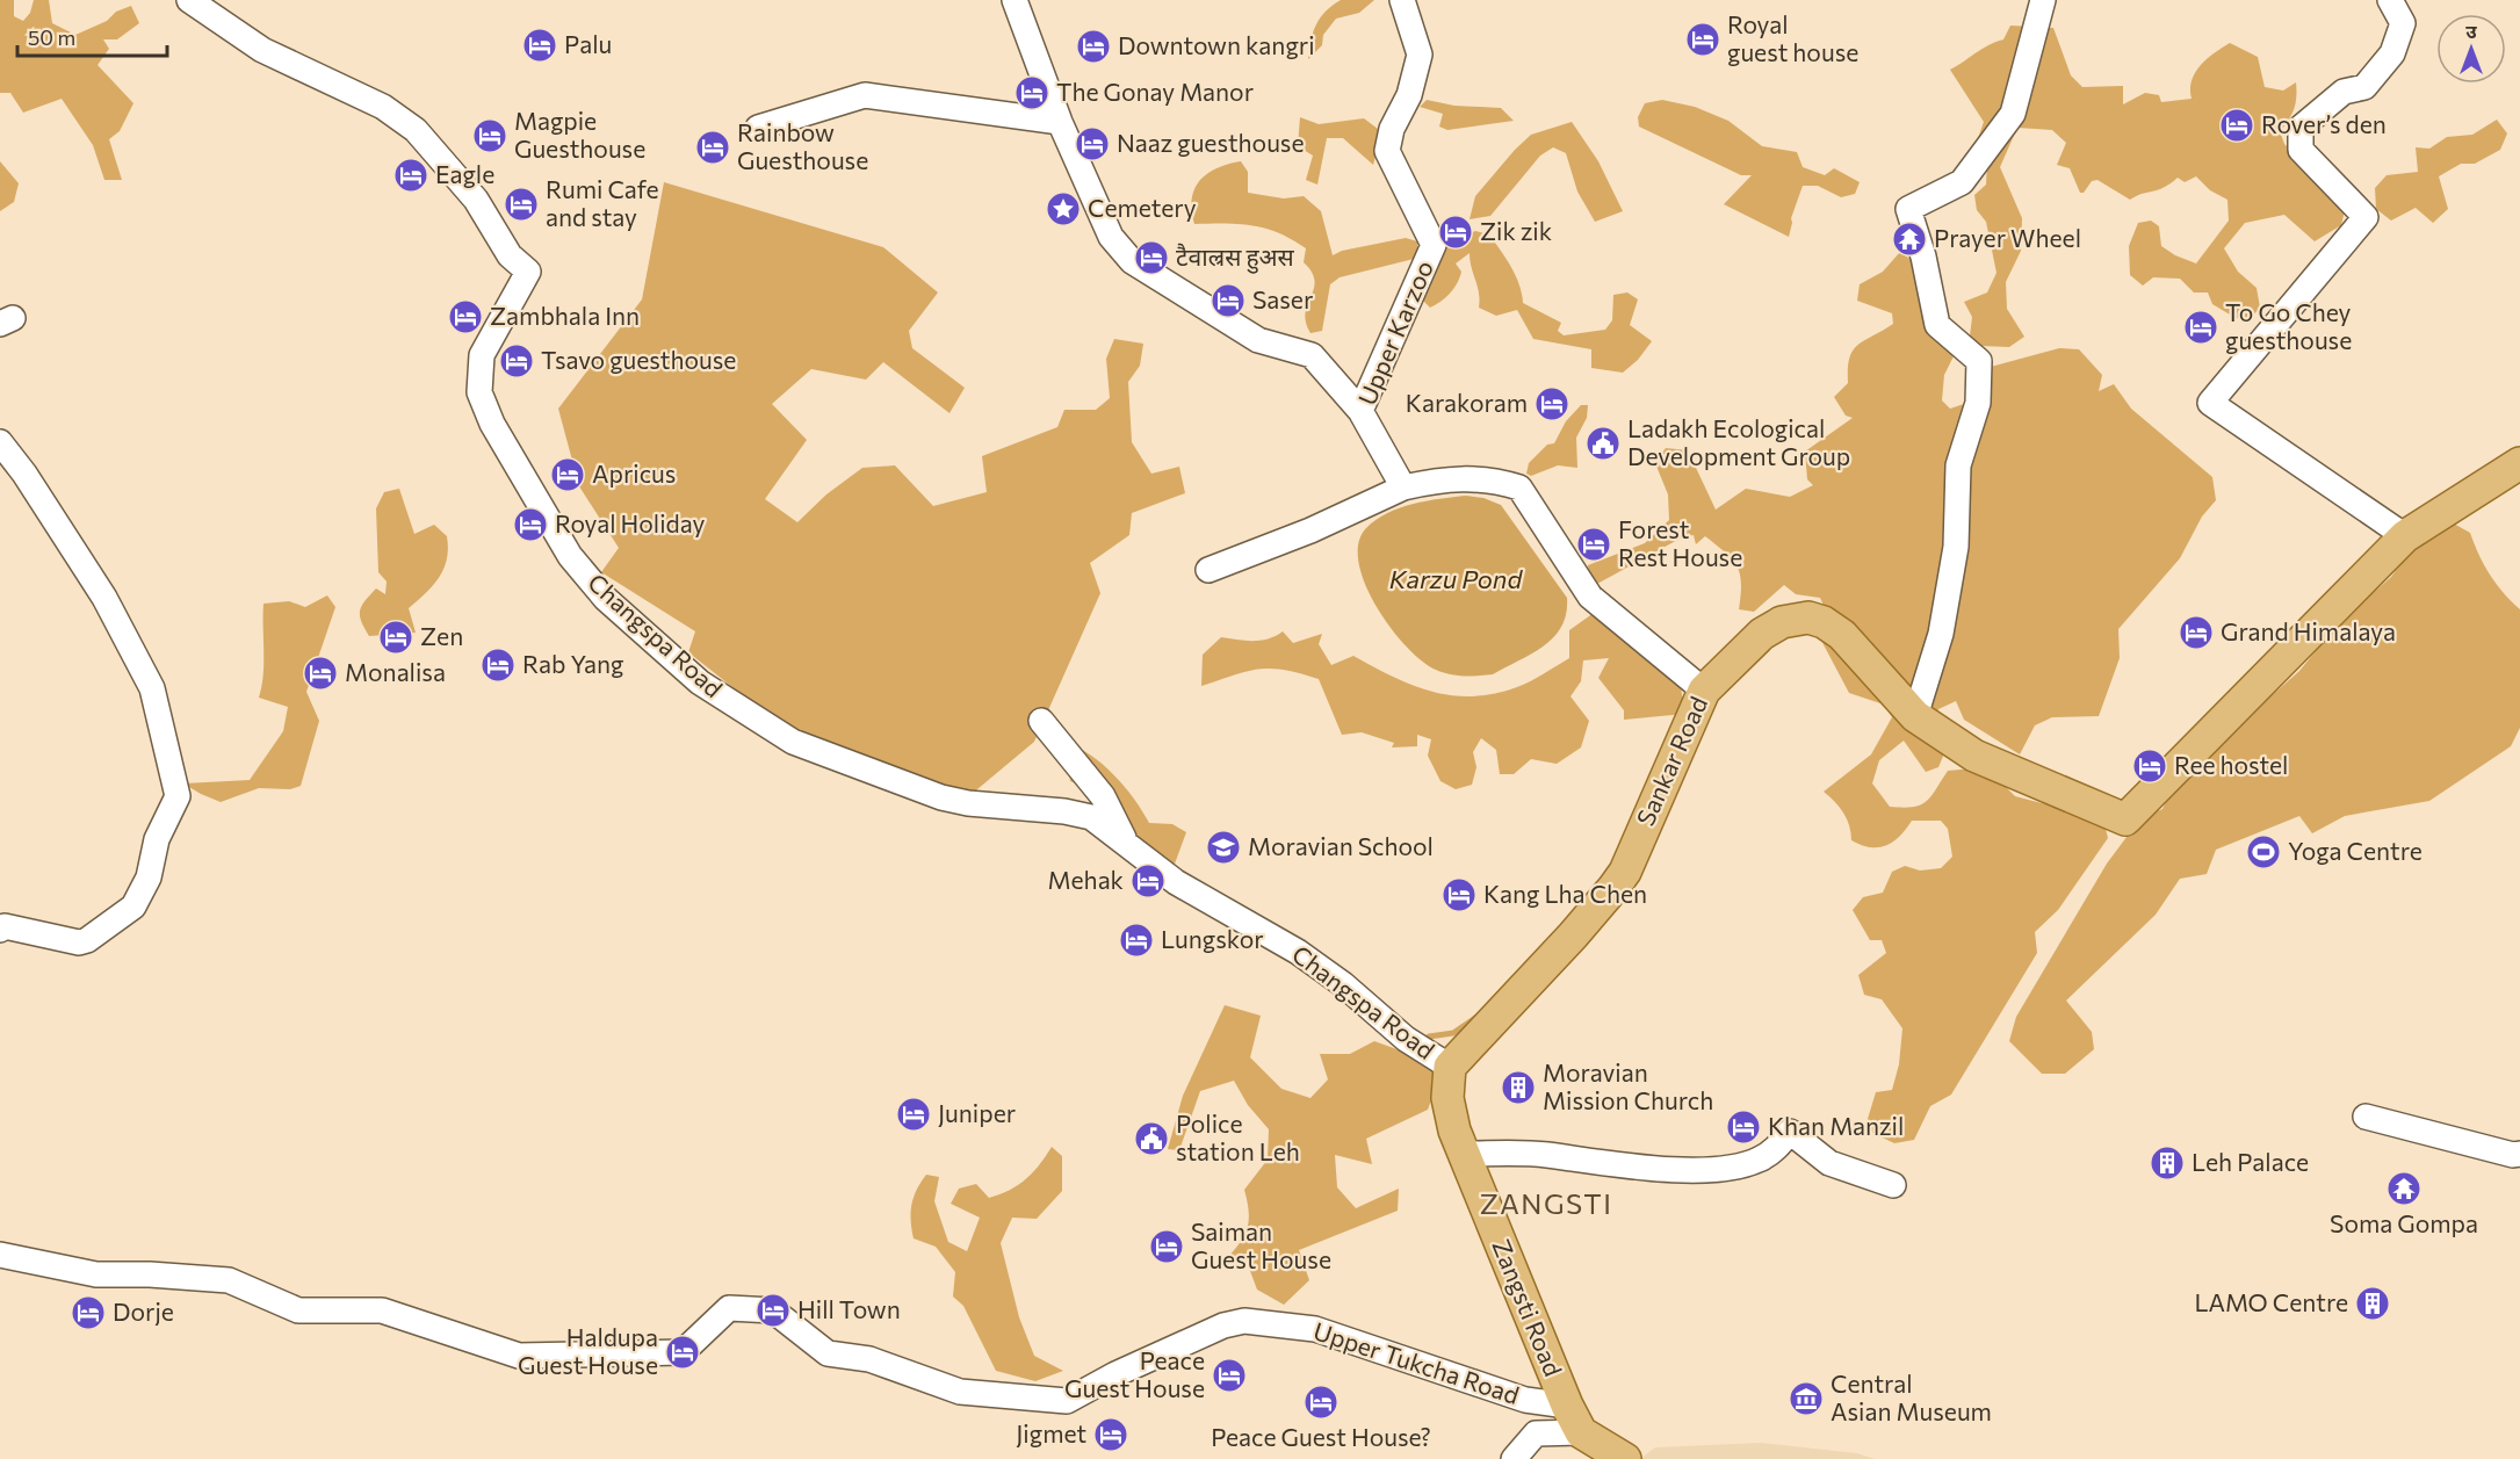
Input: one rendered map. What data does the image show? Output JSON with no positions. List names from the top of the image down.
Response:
{
  "streets": {
    "main road": ["Sankar Road", "Zangsti Road"],
    "street": ["Upper Karzoo", "Changspa Road", "Upper Tukcha Road"]
  },
  "crossings": [
    ["Changspa Road", "Sankar Road"],
    ["Changspa Road", "Zangsti Road"],
    ["Sankar Road", "Zangsti Road"],
    ["Zangsti Road", "Upper Tukcha Road"]
  ],
  "districts": ["ZANGSTI"],
  "water": ["Karzu Pond"],
  "places": {
    "hotel": [
      "Royal guest house",
      "Palu",
      "Downtown kangri",
      "The Gonay Manor",
      "Rover’s den",
      "Magpie Guesthouse",
      "Naaz guesthouse",
      "Rainbow Guesthouse",
      "Eagle",
      "Rumi Cafe and stay",
      "Zik zik",
      "टैवाल्रस हुअस",
      "Saser",
      "Zambhala Inn",
      "To Go Chey guesthouse",
      "Tsavo guesthouse",
      "Karakoram",
      "Apricus",
      "Royal Holiday",
      "Forest Rest House",
      "Grand Himalaya",
      "Zen",
      "Rab Yang",
      "Monalisa",
      "Ree hostel",
      "Mehak",
      "Kang Lha Chen",
      "Lungskor",
      "Juniper",
      "Khan Manzil",
      "Saiman Guest House",
      "Hill Town",
      "Dorje",
      "Haldupa Guest House",
      "Peace Guest House",
      "Peace Guest House?",
      "Jigmet"
    ],
    "place": ["Cemetery"],
    "temple": ["Prayer Wheel", "Soma Gompa"],
    "public building": ["Ladakh Ecological Development Group", "Police station Leh"],
    "school or university": ["Moravian School"],
    "sports": ["Yoga Centre"],
    "building": ["Moravian Mission Church", "Leh Palace", "LAMO Centre"],
    "museum": ["Central Asian Museum"]
  },
  "scale_bar": "50 m",
  "north": "top"
}
